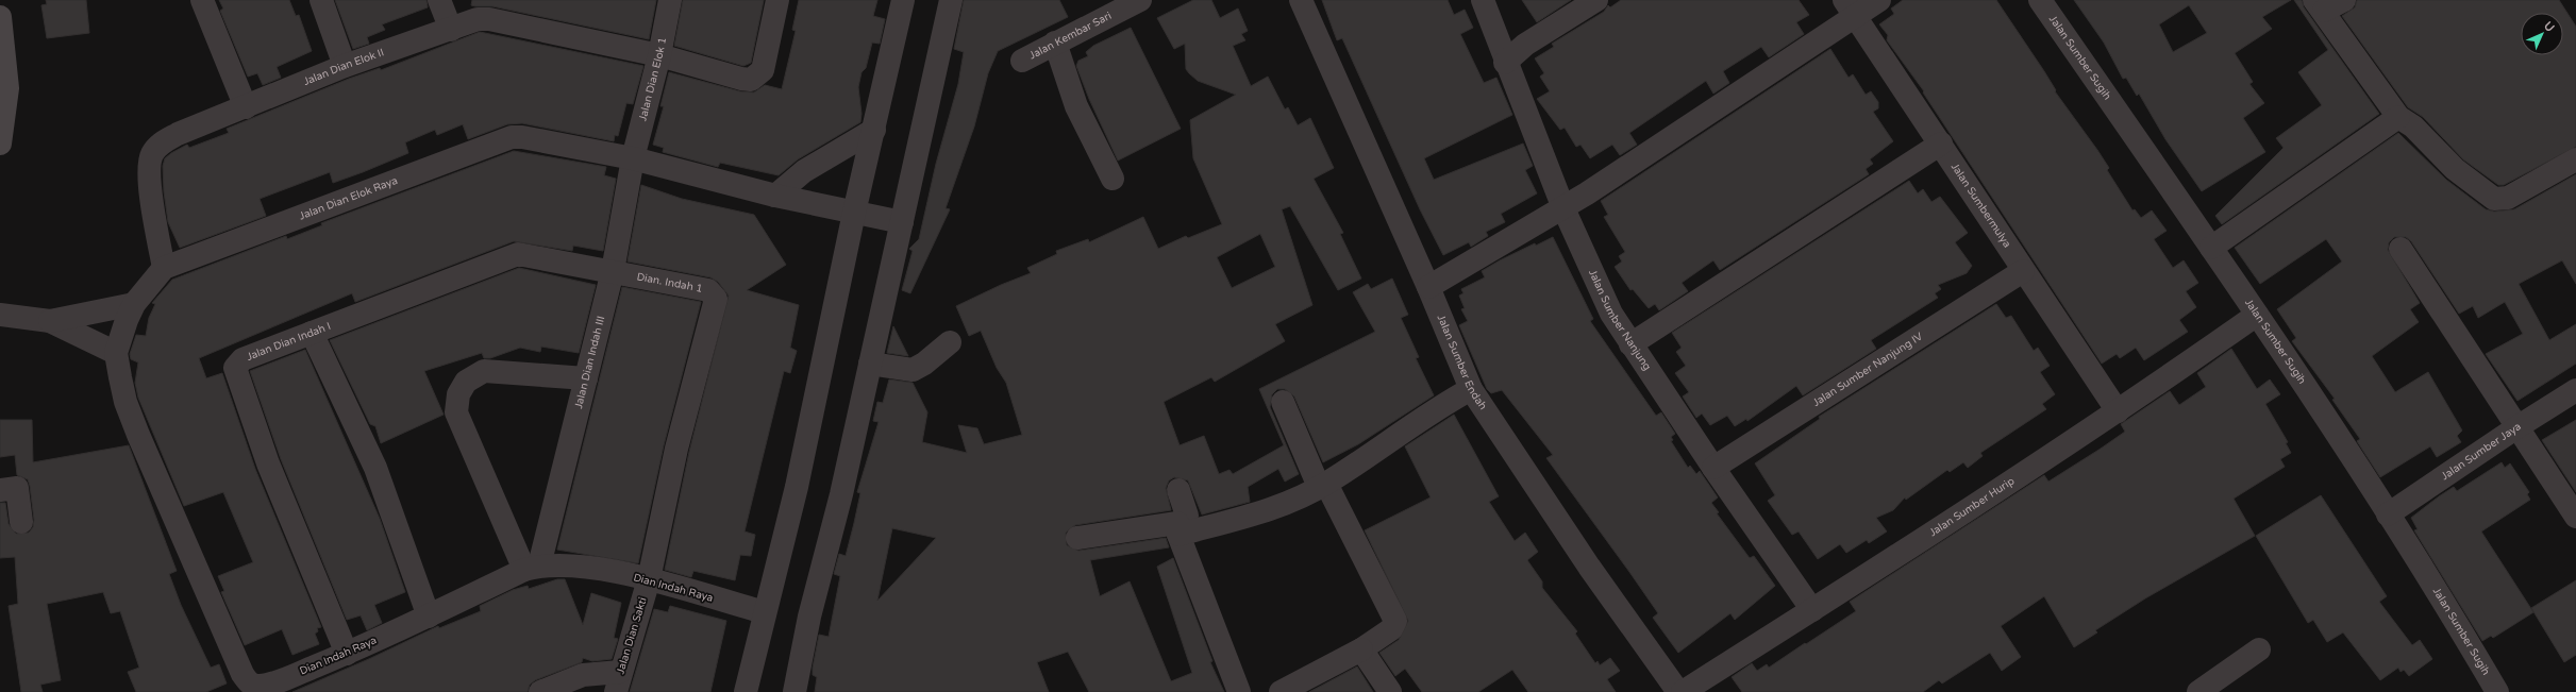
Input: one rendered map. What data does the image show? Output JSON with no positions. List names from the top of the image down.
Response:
{
  "streets": {
    "street": [
      "Jalan Kembar Sari",
      "Jalan Sumber Sugih",
      "Jalan Dian Elok II",
      "Jalan Dian Elok 1",
      "Jalan Dian Elok Raya",
      "Jalan Sumbermulya",
      "Dian. Indah 1",
      "Jalan Sumber Nanjung",
      "Jalan Dian Indah I",
      "Jalan Sumber Endah",
      "Jalan Dian Indah III",
      "Jalan Sumber Nanjung IV",
      "Jalan Sumber Jaya",
      "Jalan Sumber Hurip",
      "Dian Indah Raya",
      "Jalan Dian Sakti"
    ]
  },
  "crossings": [
    ["Jalan Sumber Sugih", "Jalan Sumber Jaya"],
    ["Jalan Sumber Sugih", "Jalan Sumber Hurip"],
    ["Jalan Dian Elok II", "Jalan Dian Elok 1"],
    ["Jalan Dian Elok II", "Jalan Dian Elok Raya"],
    ["Jalan Dian Elok 1", "Jalan Dian Elok Raya"],
    ["Jalan Dian Elok 1", "Jalan Dian Indah III"],
    ["Jalan Dian Elok Raya", "Jalan Dian Indah III"],
    ["Jalan Dian Elok Raya", "Dian Indah Raya"],
    ["Jalan Sumbermulya", "Jalan Sumber Nanjung IV"],
    ["Jalan Sumbermulya", "Jalan Sumber Hurip"],
    ["Dian. Indah 1", "Jalan Dian Indah I"],
    ["Dian. Indah 1", "Jalan Dian Indah III"],
    ["Dian. Indah 1", "Jalan Dian Sakti"],
    ["Jalan Sumber Nanjung", "Jalan Sumber Nanjung IV"],
    ["Jalan Sumber Nanjung", "Jalan Sumber Hurip"],
    ["Jalan Dian Indah I", "Jalan Dian Indah III"],
    ["Jalan Dian Indah I", "Dian Indah Raya"],
    ["Jalan Dian Indah III", "Dian Indah Raya"],
    ["Dian Indah Raya", "Jalan Dian Sakti"]
  ],
  "north": "top right"
}
